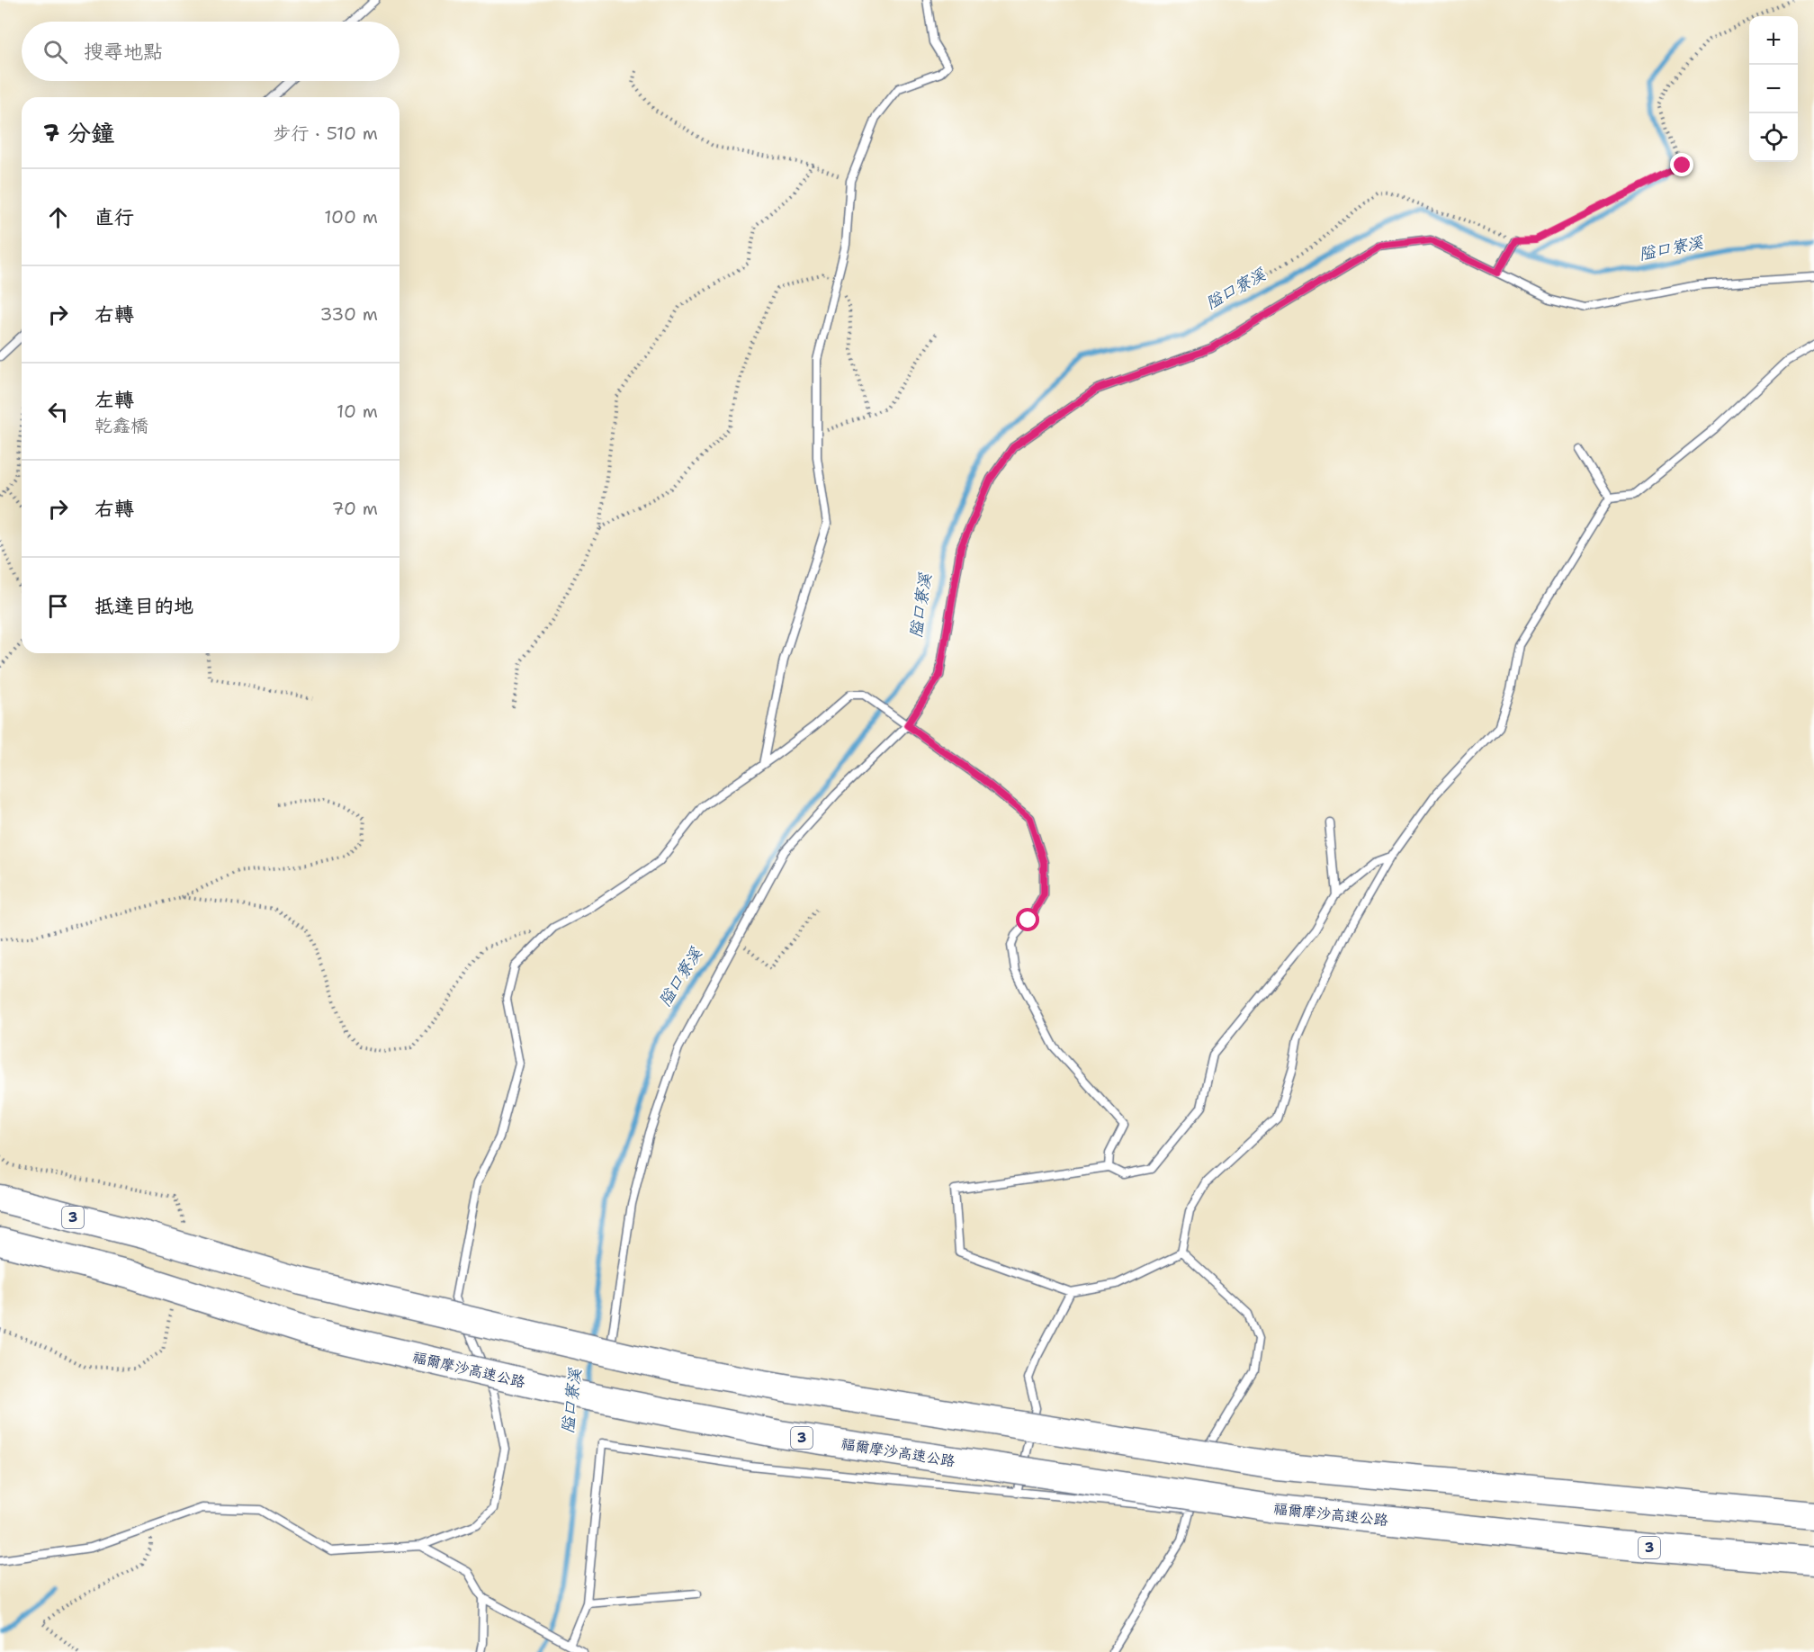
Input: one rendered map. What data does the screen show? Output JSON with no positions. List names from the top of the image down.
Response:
{
  "streets": {
    "highway": ["3", "福爾摩沙高速公路"]
  },
  "water": ["隘口寮溪"],
  "page": {
    "map_buttons": ["+", "−"],
    "search": "搜尋地點",
    "heading": ["7 分鐘", "步行 · 510 m"],
    "list": [
      ["直行", "100 m"],
      ["右轉", "330 m"],
      ["左轉", "乾鑫橋", "10 m"],
      ["右轉", "70 m"],
      "抵達目的地"
    ]
  }
}
